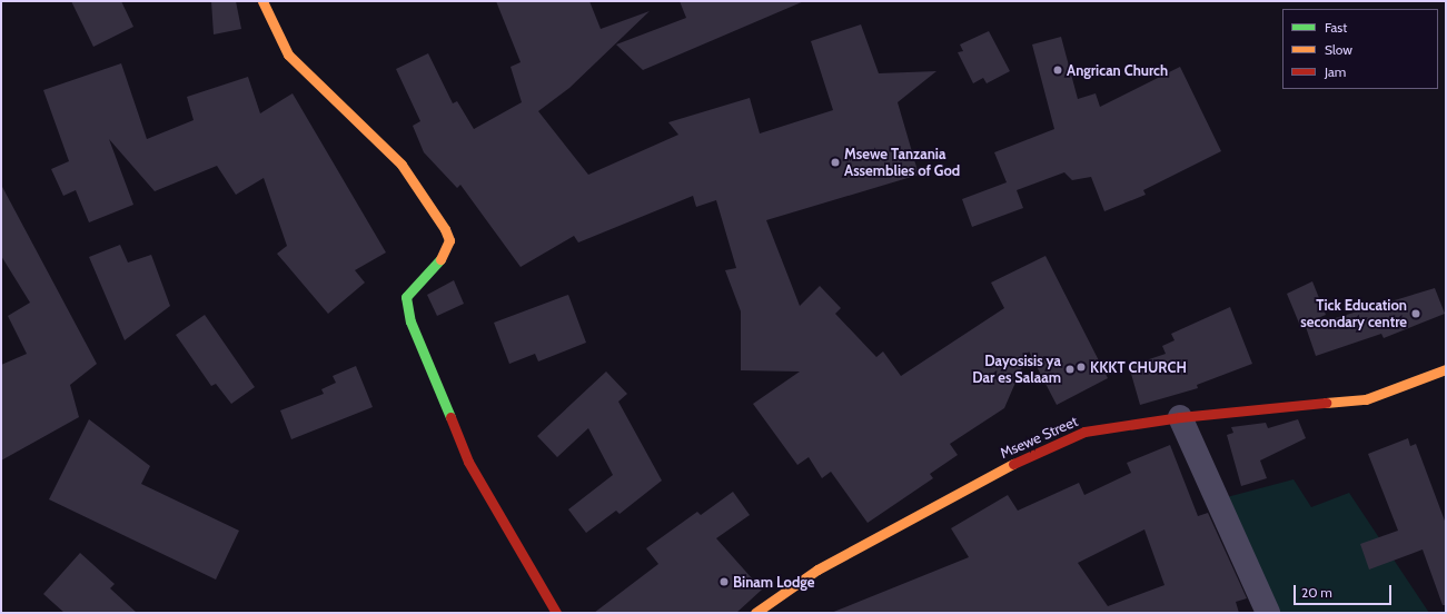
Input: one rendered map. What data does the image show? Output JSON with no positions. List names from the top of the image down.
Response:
{
  "streets": {
    "street": ["Msewe Street"]
  },
  "places": [
    "Angrican Church",
    "Msewe Tanzania Assemblies of God",
    "Tick Education secondary centre",
    "KKKT CHURCH",
    "Dayosisis ya Dar es Salaam",
    "Binam Lodge"
  ],
  "legend": ["Fast", "Slow", "Jam"],
  "scale_bar": "20 m"
}
